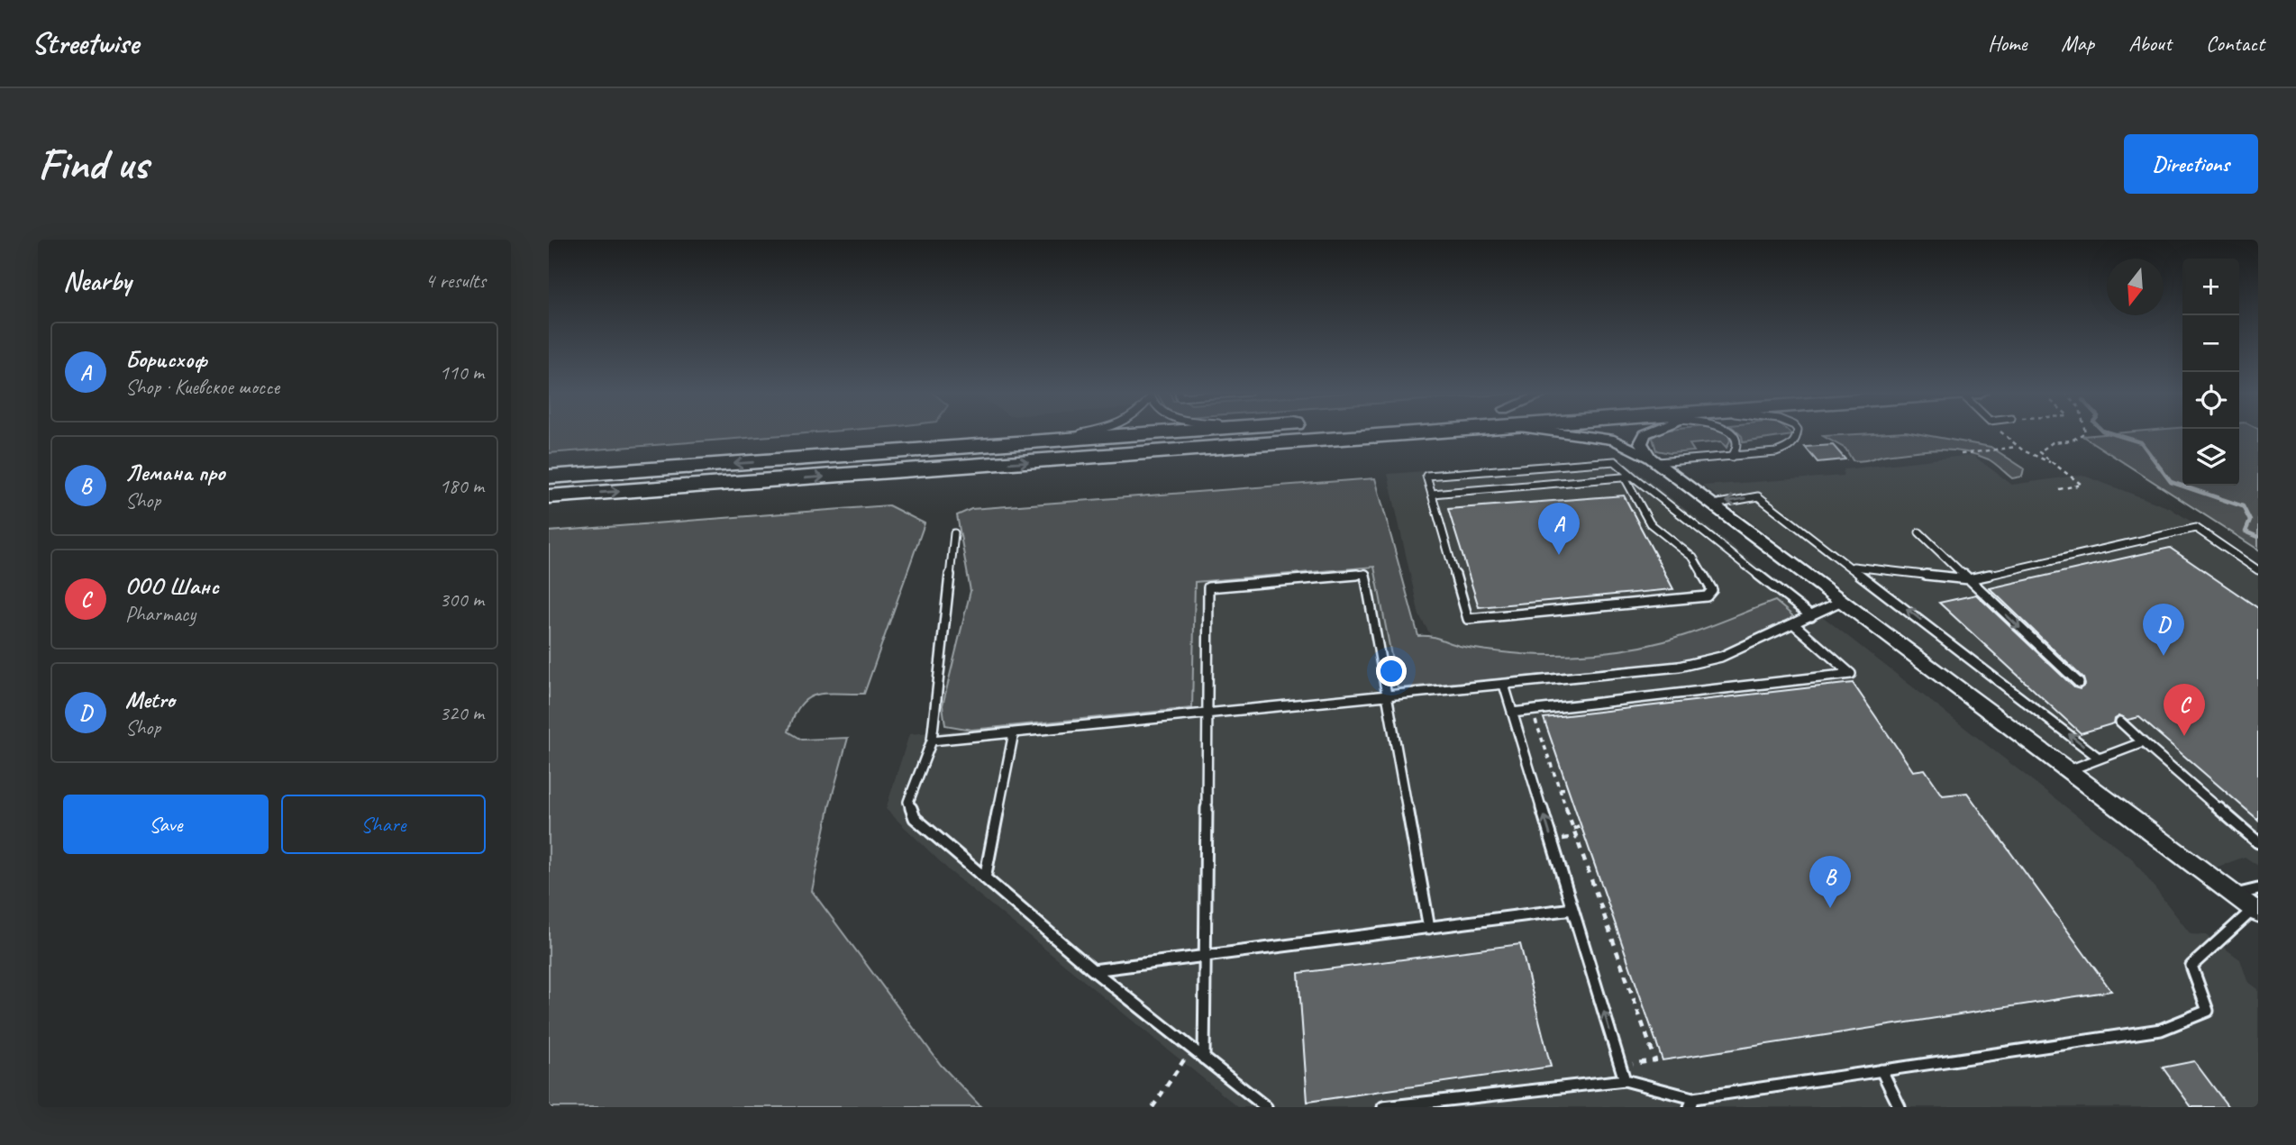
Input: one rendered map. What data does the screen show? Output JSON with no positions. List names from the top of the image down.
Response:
{
  "north": "bottom",
  "page": {
    "header": "Streetwise",
    "nav": [
      "Home",
      "Map",
      "About",
      "Contact"
    ],
    "buttons": [
      "Directions",
      ["Save", "Share"]
    ],
    "title": "Find us",
    "heading": ["Nearby", "4 results"],
    "map_buttons": ["+", "−"],
    "list": [
      {
        "mark": "A",
        "name": "Борисхоф",
        "note": "Shop · Киевское шоссе",
        "value": "110 m"
      },
      {
        "mark": "B",
        "name": "Лемана про",
        "note": "Shop",
        "value": "180 m"
      },
      {
        "mark": "C",
        "name": "ООО Шанс",
        "note": "Pharmacy",
        "value": "300 m"
      },
      {
        "mark": "D",
        "name": "Metro",
        "note": "Shop",
        "value": "320 m"
      }
    ],
    "pins": [
      "A",
      "D",
      "C",
      "B"
    ]
  }
}
